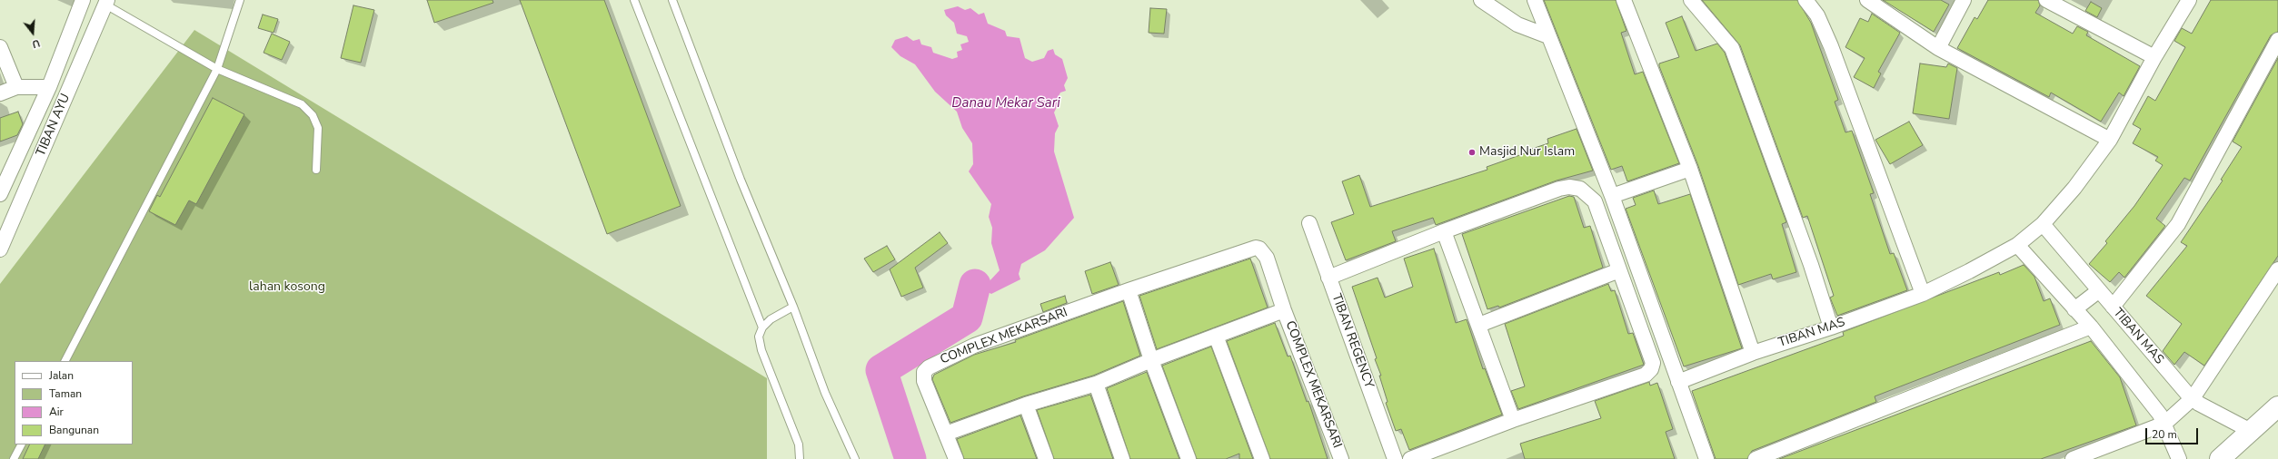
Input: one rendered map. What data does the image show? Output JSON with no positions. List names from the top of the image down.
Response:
{
  "streets": {
    "street": [
      "TIBAN AYU",
      "TIBAN MAS",
      "COMPLEX MEKARSARI",
      "TIBAN REGENCY"
    ]
  },
  "water": ["Danau Mekar Sari"],
  "parks": ["lahan kosong"],
  "places": ["Masjid Nur Islam"],
  "legend": [
    "Jalan",
    "Taman",
    "Air",
    "Bangunan"
  ],
  "scale_bar": "20 m",
  "north": "bottom"
}
